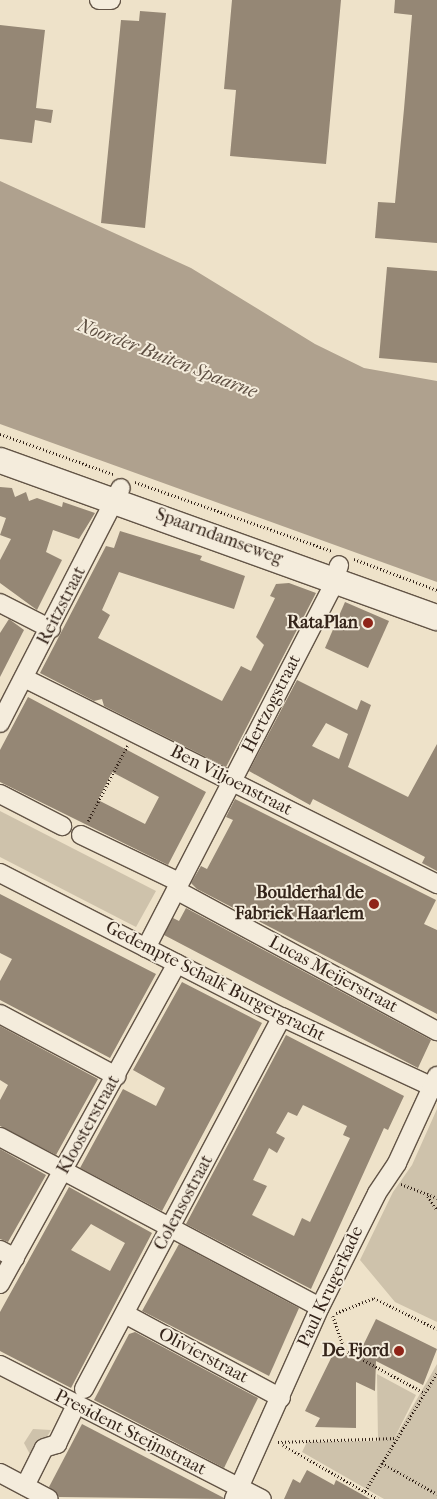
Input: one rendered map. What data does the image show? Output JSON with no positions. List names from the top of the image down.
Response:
{
  "streets": {
    "main road": ["Spaarndamseweg"],
    "street": [
      "Reitzstraat",
      "Hertzogstraat",
      "Ben Viljoenstraat",
      "Lucas Meijerstraat",
      "Gedempte Schalk Burgergracht",
      "Kloosterstraat",
      "Colensostraat",
      "Paul Krugerkade",
      "Olivierstraat",
      "President Steijnstraat"
    ]
  },
  "crossings": [
    ["Spaarndamseweg", "Reitzstraat"],
    ["Spaarndamseweg", "Hertzogstraat"],
    ["Reitzstraat", "Ben Viljoenstraat"],
    ["Hertzogstraat", "Ben Viljoenstraat"],
    ["Hertzogstraat", "Lucas Meijerstraat"],
    ["Hertzogstraat", "Gedempte Schalk Burgergracht"],
    ["Gedempte Schalk Burgergracht", "Kloosterstraat"],
    ["Gedempte Schalk Burgergracht", "Colensostraat"],
    ["Gedempte Schalk Burgergracht", "Paul Krugerkade"],
    ["Colensostraat", "Olivierstraat"],
    ["Paul Krugerkade", "Olivierstraat"],
    ["Paul Krugerkade", "President Steijnstraat"]
  ],
  "water": ["Noorder Buiten Spaarne"],
  "places": ["RataPlan", "Boulderhal de Fabriek Haarlem", "De Fjord"]
}
